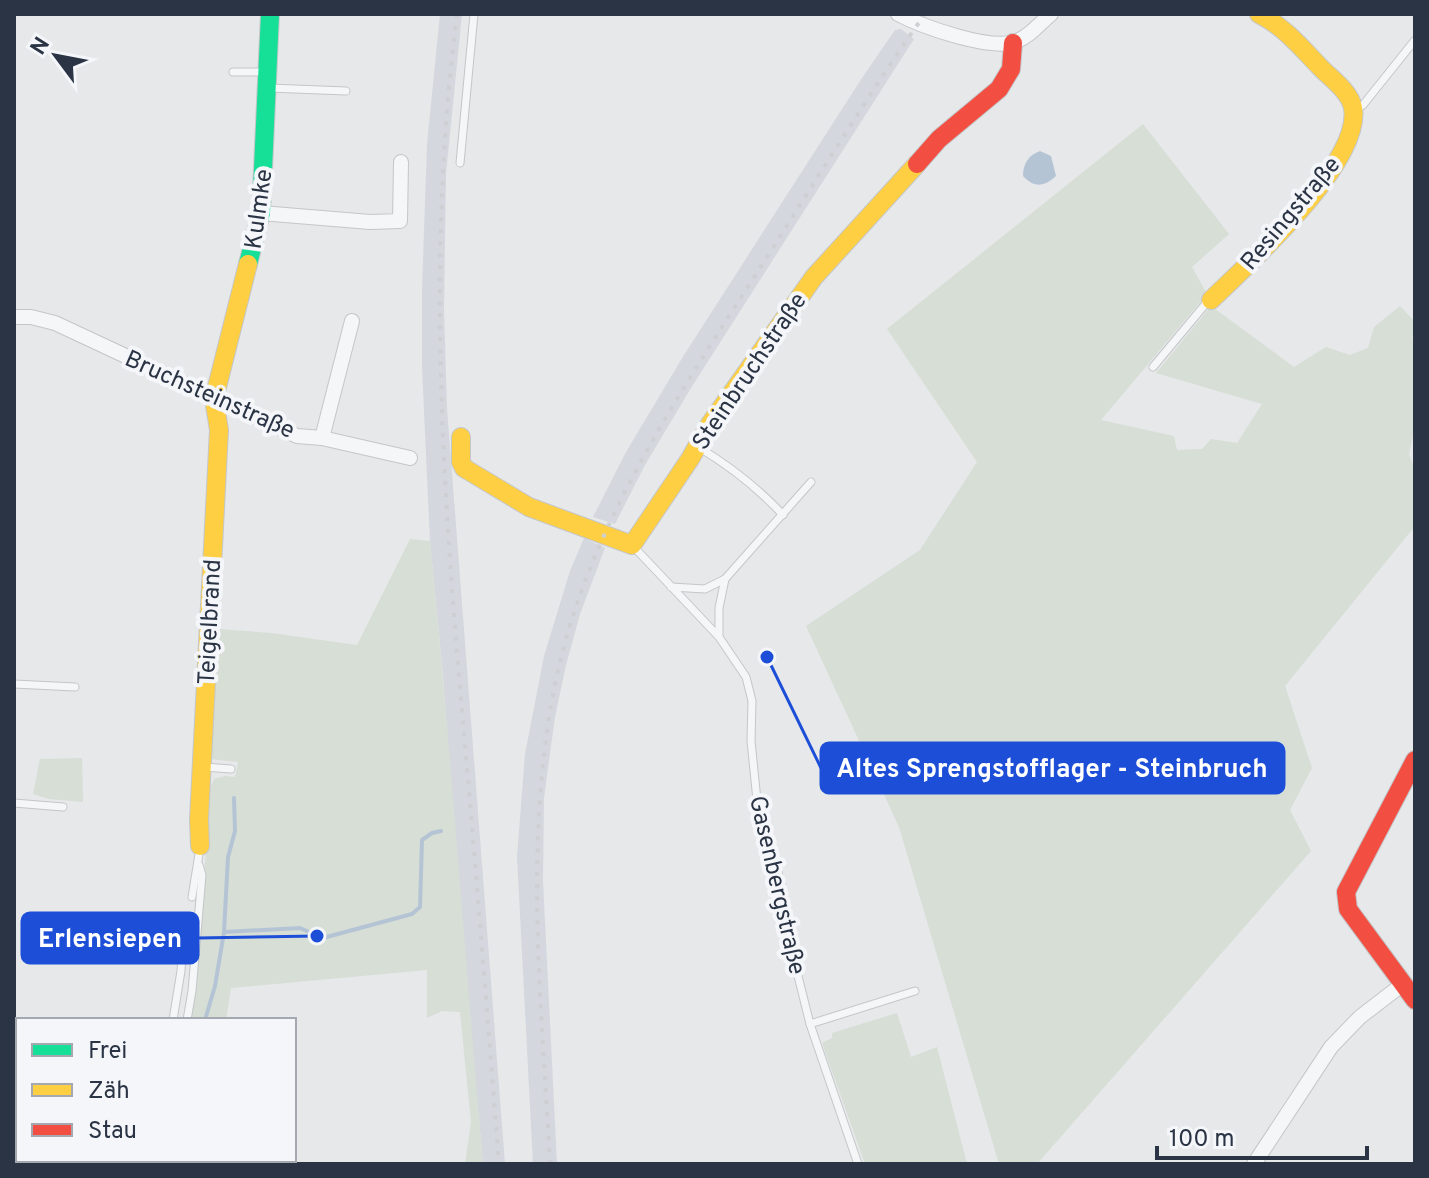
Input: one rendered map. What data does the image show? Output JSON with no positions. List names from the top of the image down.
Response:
{
  "streets": {
    "street": [
      "Kulmke",
      "Resingstraße",
      "Steinbruchstraße",
      "Bruchsteinstraße",
      "Teigelbrand"
    ],
    "lane": ["Gasenbergstraße"]
  },
  "crossings": [
    ["Kulmke", "Bruchsteinstraße"],
    ["Kulmke", "Teigelbrand"],
    ["Steinbruchstraße", "Gasenbergstraße"],
    ["Bruchsteinstraße", "Teigelbrand"]
  ],
  "places": ["Altes Sprengstofflager - Steinbruch", "Erlensiepen"],
  "legend": ["Frei", "Zäh", "Stau"],
  "scale_bar": "100 m",
  "north": "top left"
}
